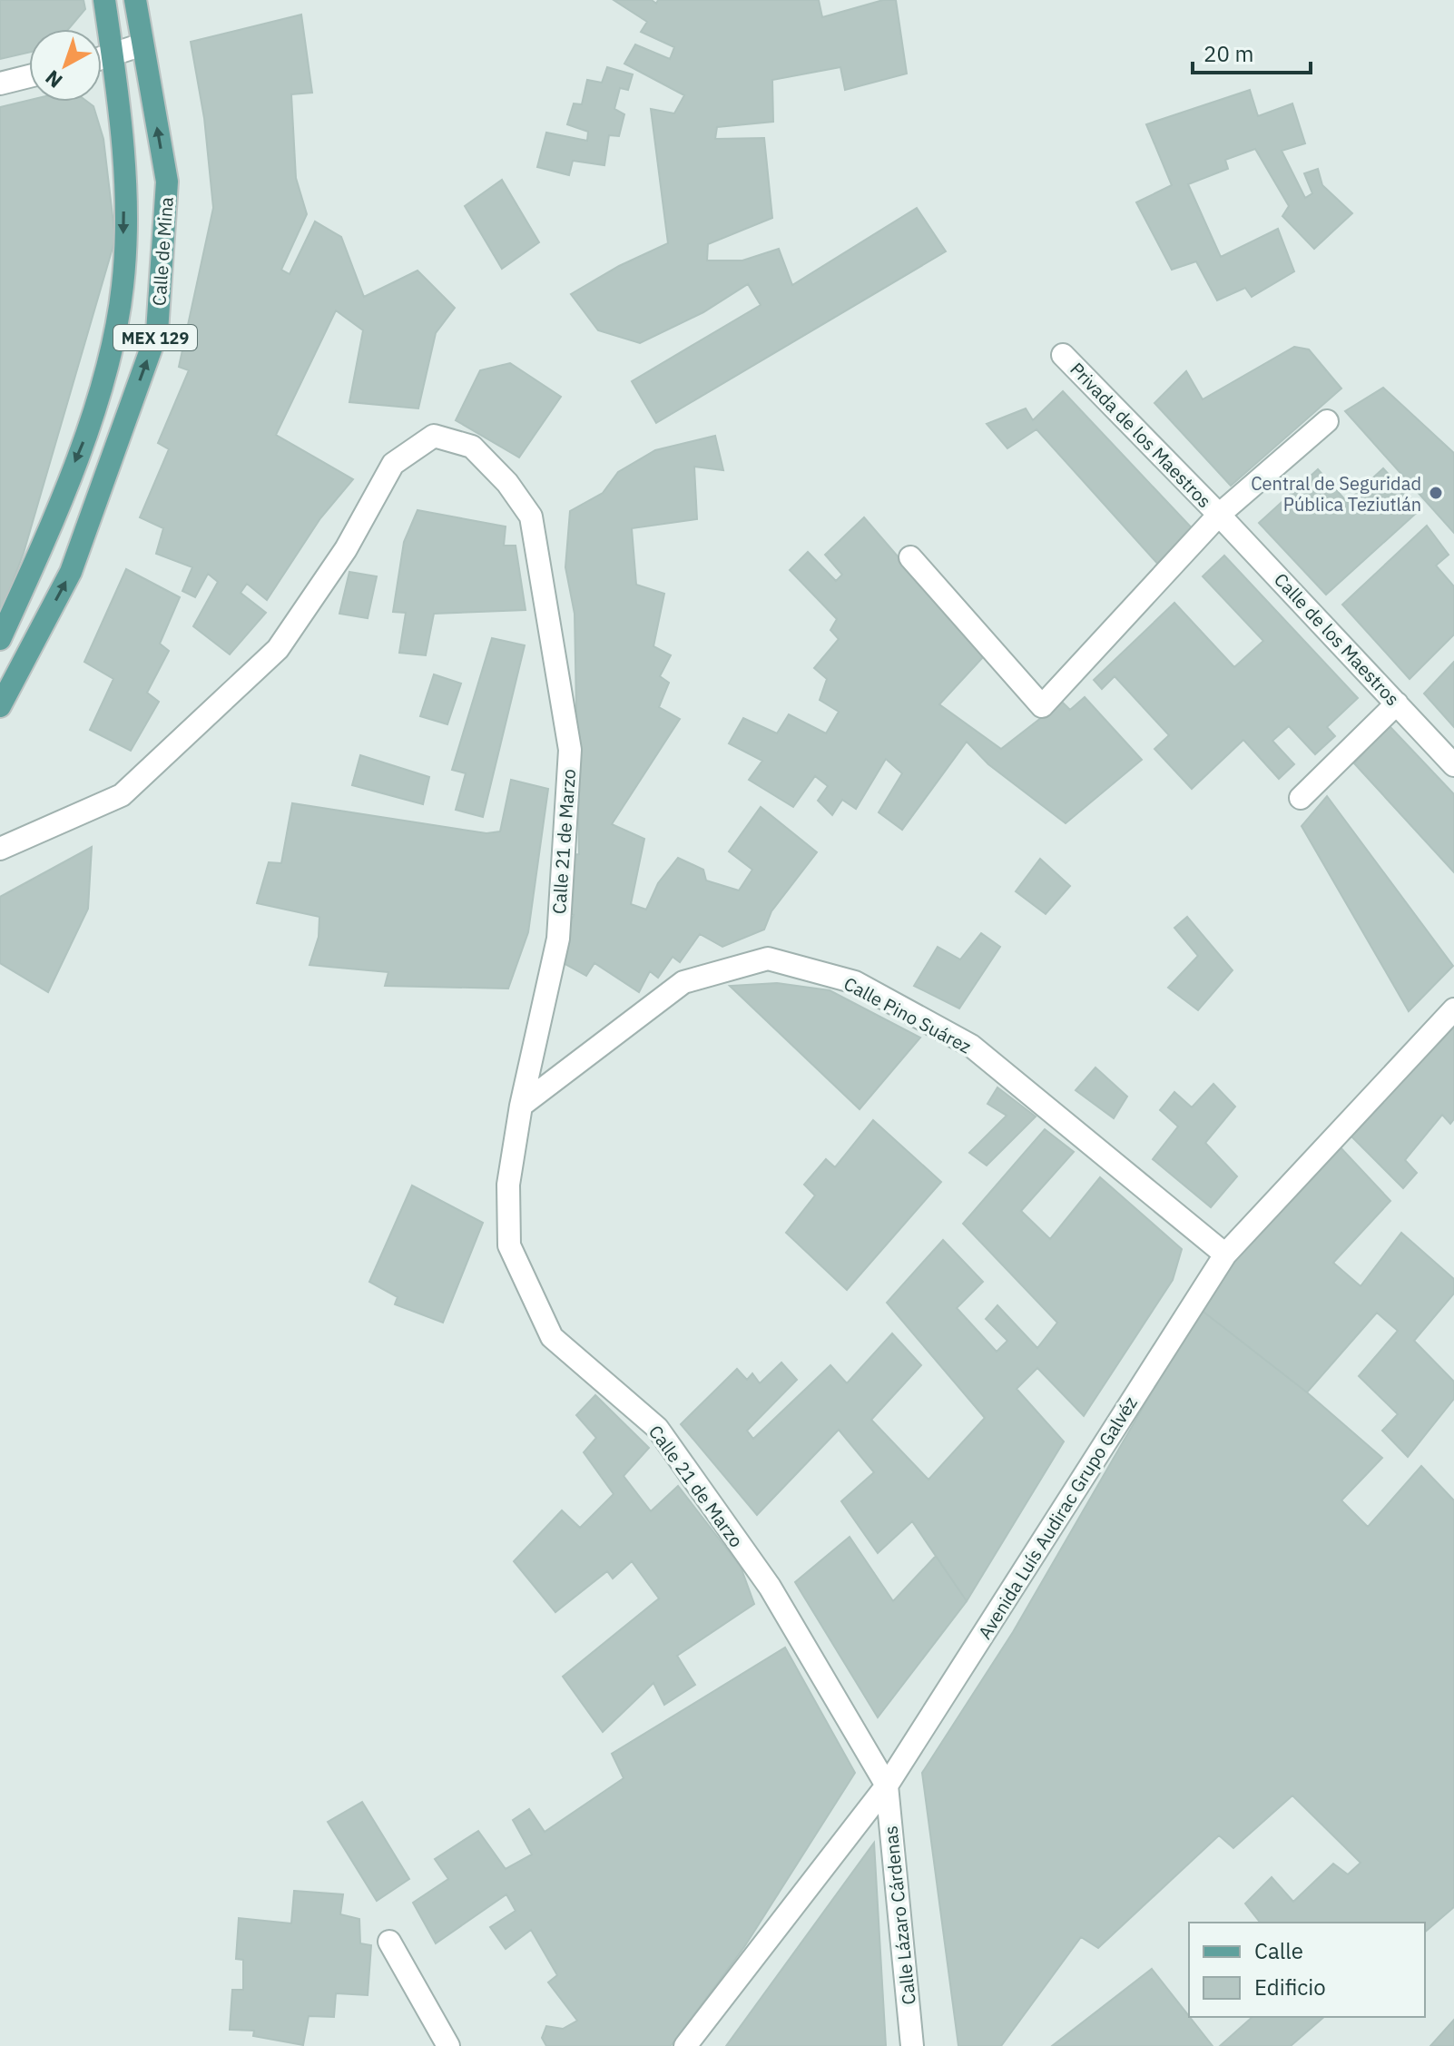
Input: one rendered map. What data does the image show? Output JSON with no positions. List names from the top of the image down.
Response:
{
  "streets": {
    "main road": ["Calle de Mina", "MEX 129"],
    "street": [
      "Privada de los Maestros",
      "Calle de los Maestros",
      "Calle 21 de Marzo",
      "Calle Pino Suárez",
      "Avenida Luís Audirac Grupo Galvéz",
      "Calle Lázaro Cárdenas"
    ]
  },
  "crossings": [
    ["Privada de los Maestros", "Calle de los Maestros"],
    ["Calle 21 de Marzo", "Calle Pino Suárez"],
    ["Calle 21 de Marzo", "Avenida Luís Audirac Grupo Galvéz"],
    ["Calle 21 de Marzo", "Calle Lázaro Cárdenas"],
    ["Calle Pino Suárez", "Avenida Luís Audirac Grupo Galvéz"],
    ["Avenida Luís Audirac Grupo Galvéz", "Calle Lázaro Cárdenas"]
  ],
  "places": ["Central de Seguridad Pública Teziutlán"],
  "legend": ["Calle", "Edificio"],
  "scale_bar": "20 m",
  "north": "bottom left"
}
